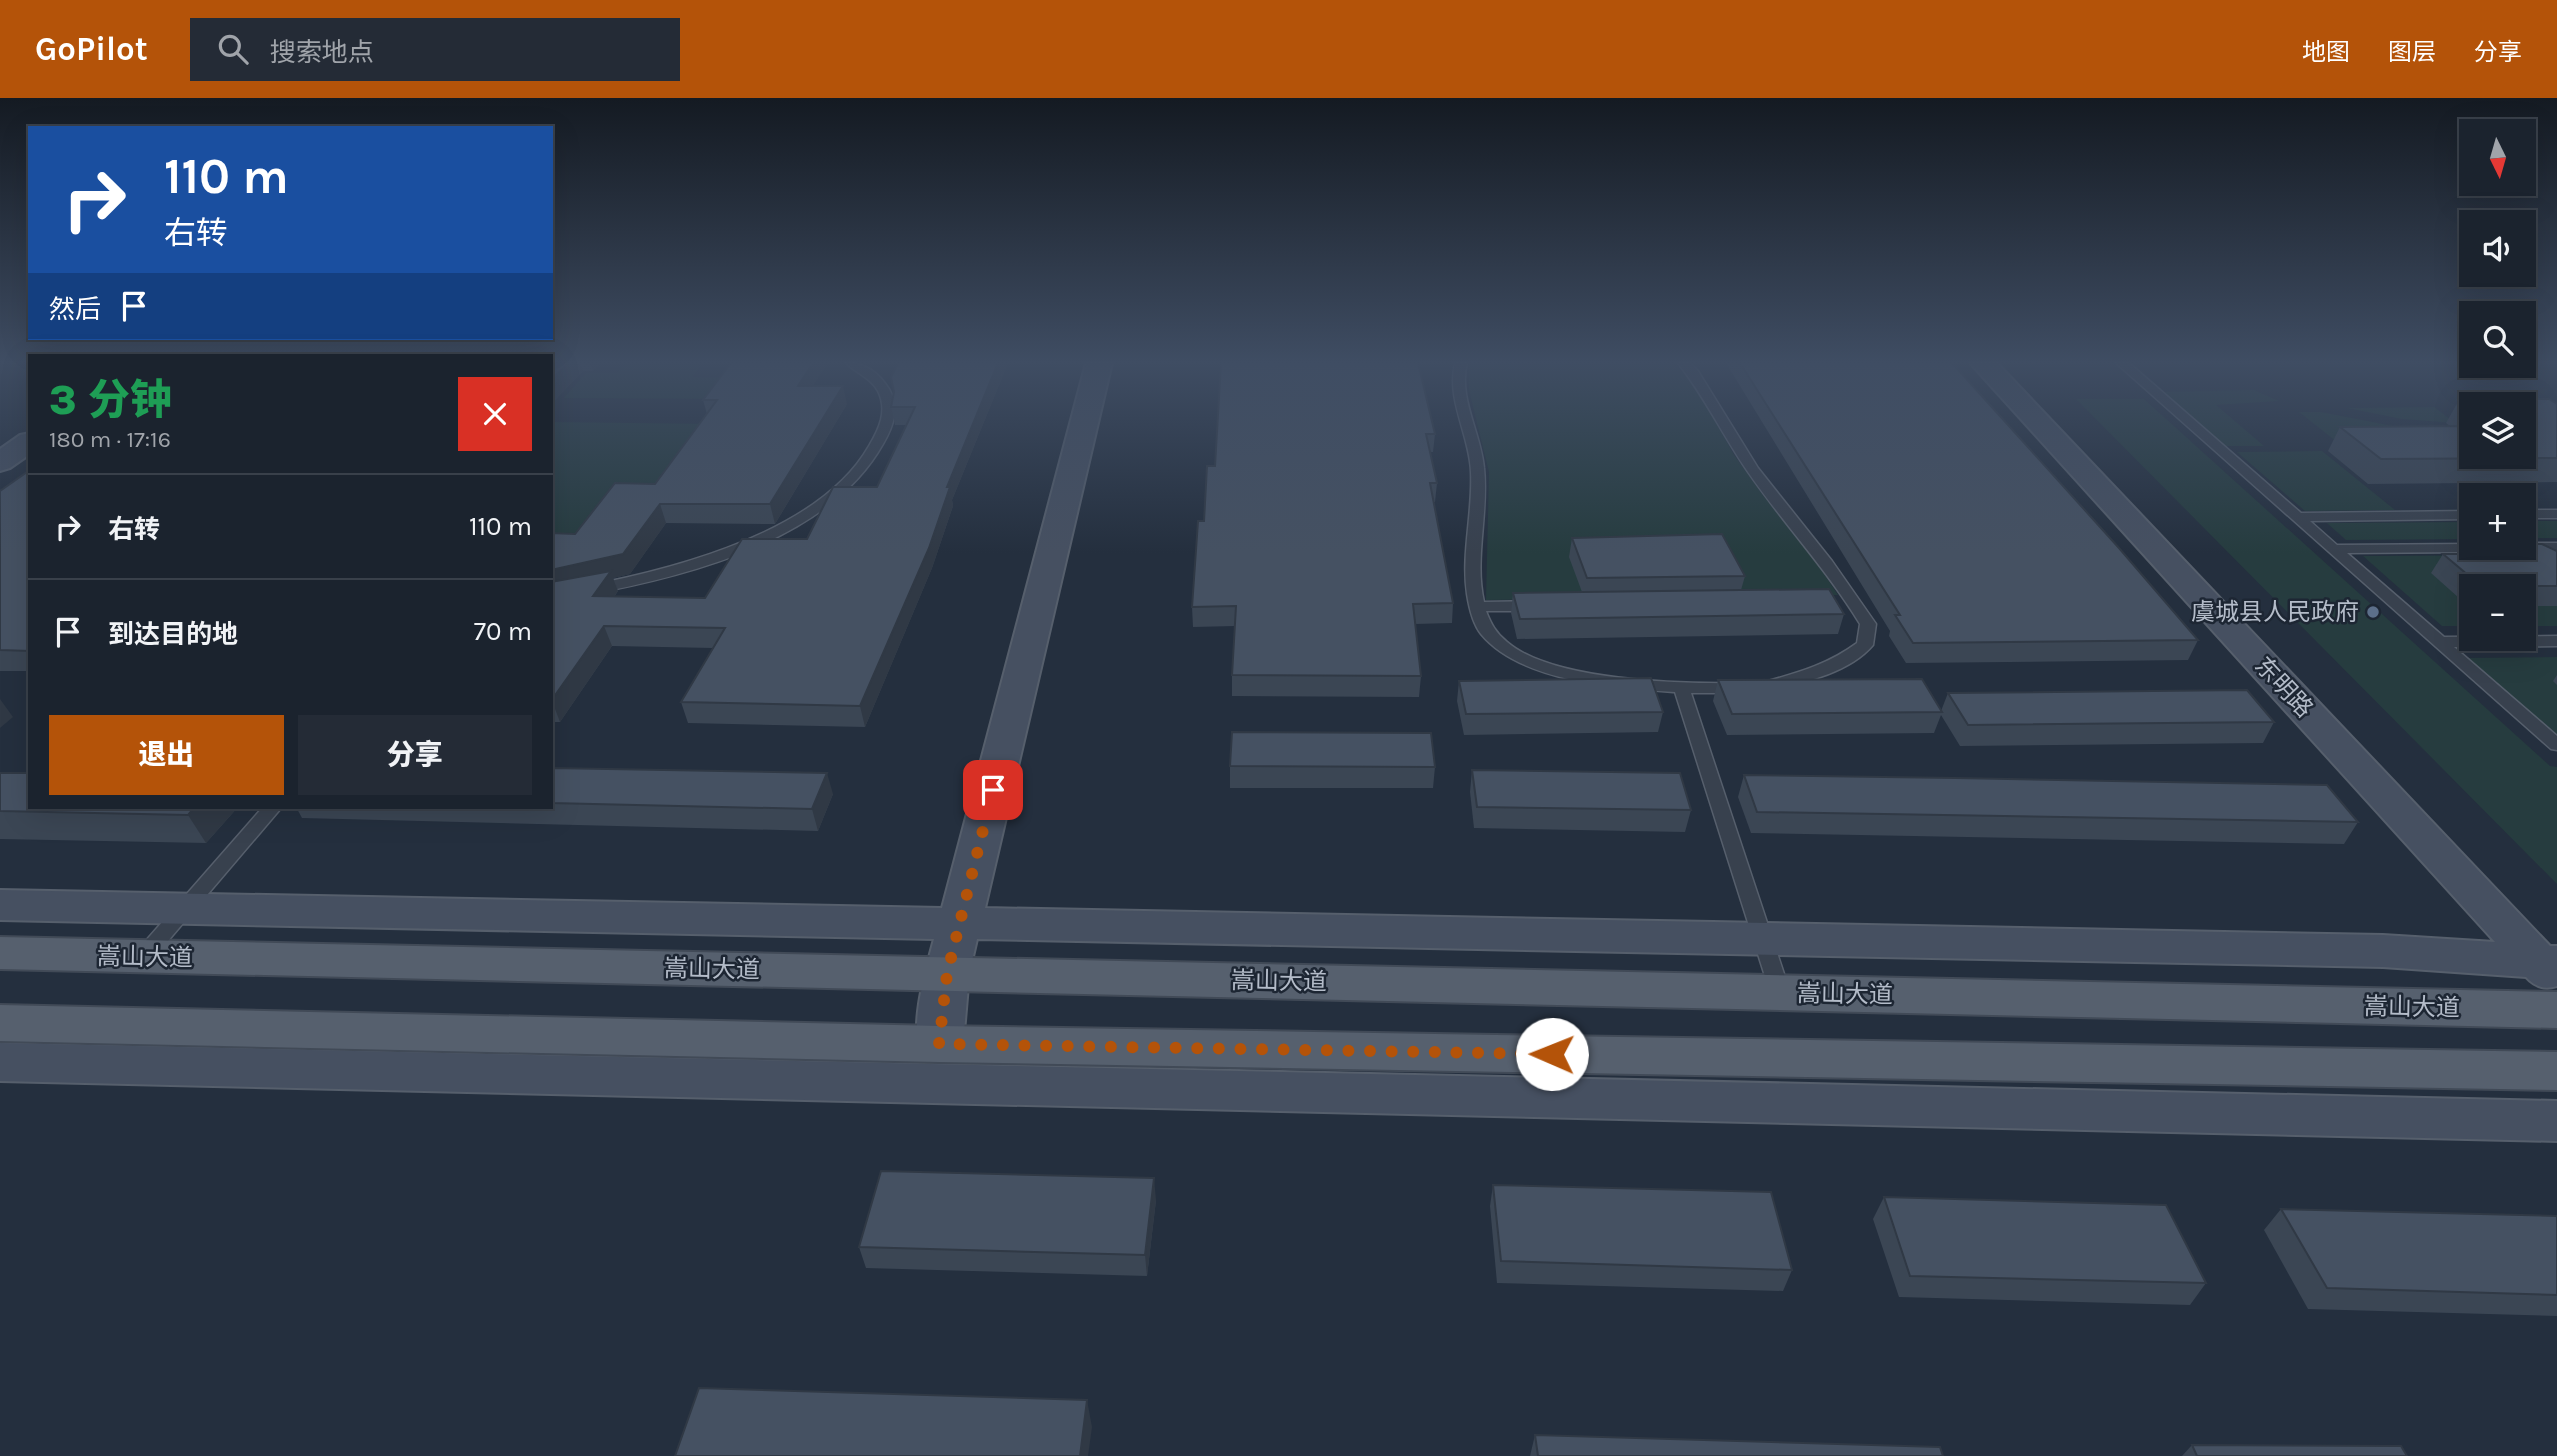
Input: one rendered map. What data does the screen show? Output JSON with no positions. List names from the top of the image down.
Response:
{
  "streets": {
    "main road": ["东明路", "嵩山大道"]
  },
  "places": ["虞城县人民政府"],
  "north": "bottom",
  "page": {
    "header": "GoPilot",
    "search": "搜索地点",
    "nav": ["地图", "图层", "分享"],
    "map_buttons": ["+", "−"],
    "turn": ["110 m", "右转"],
    "then": "然后",
    "heading": ["3 分钟", "180 m · 17:16"],
    "list": [
      {
        "name": "右转",
        "value": "110 m"
      },
      {
        "name": "到达目的地",
        "value": "70 m"
      }
    ],
    "buttons": ["退出", "分享"]
  }
}
